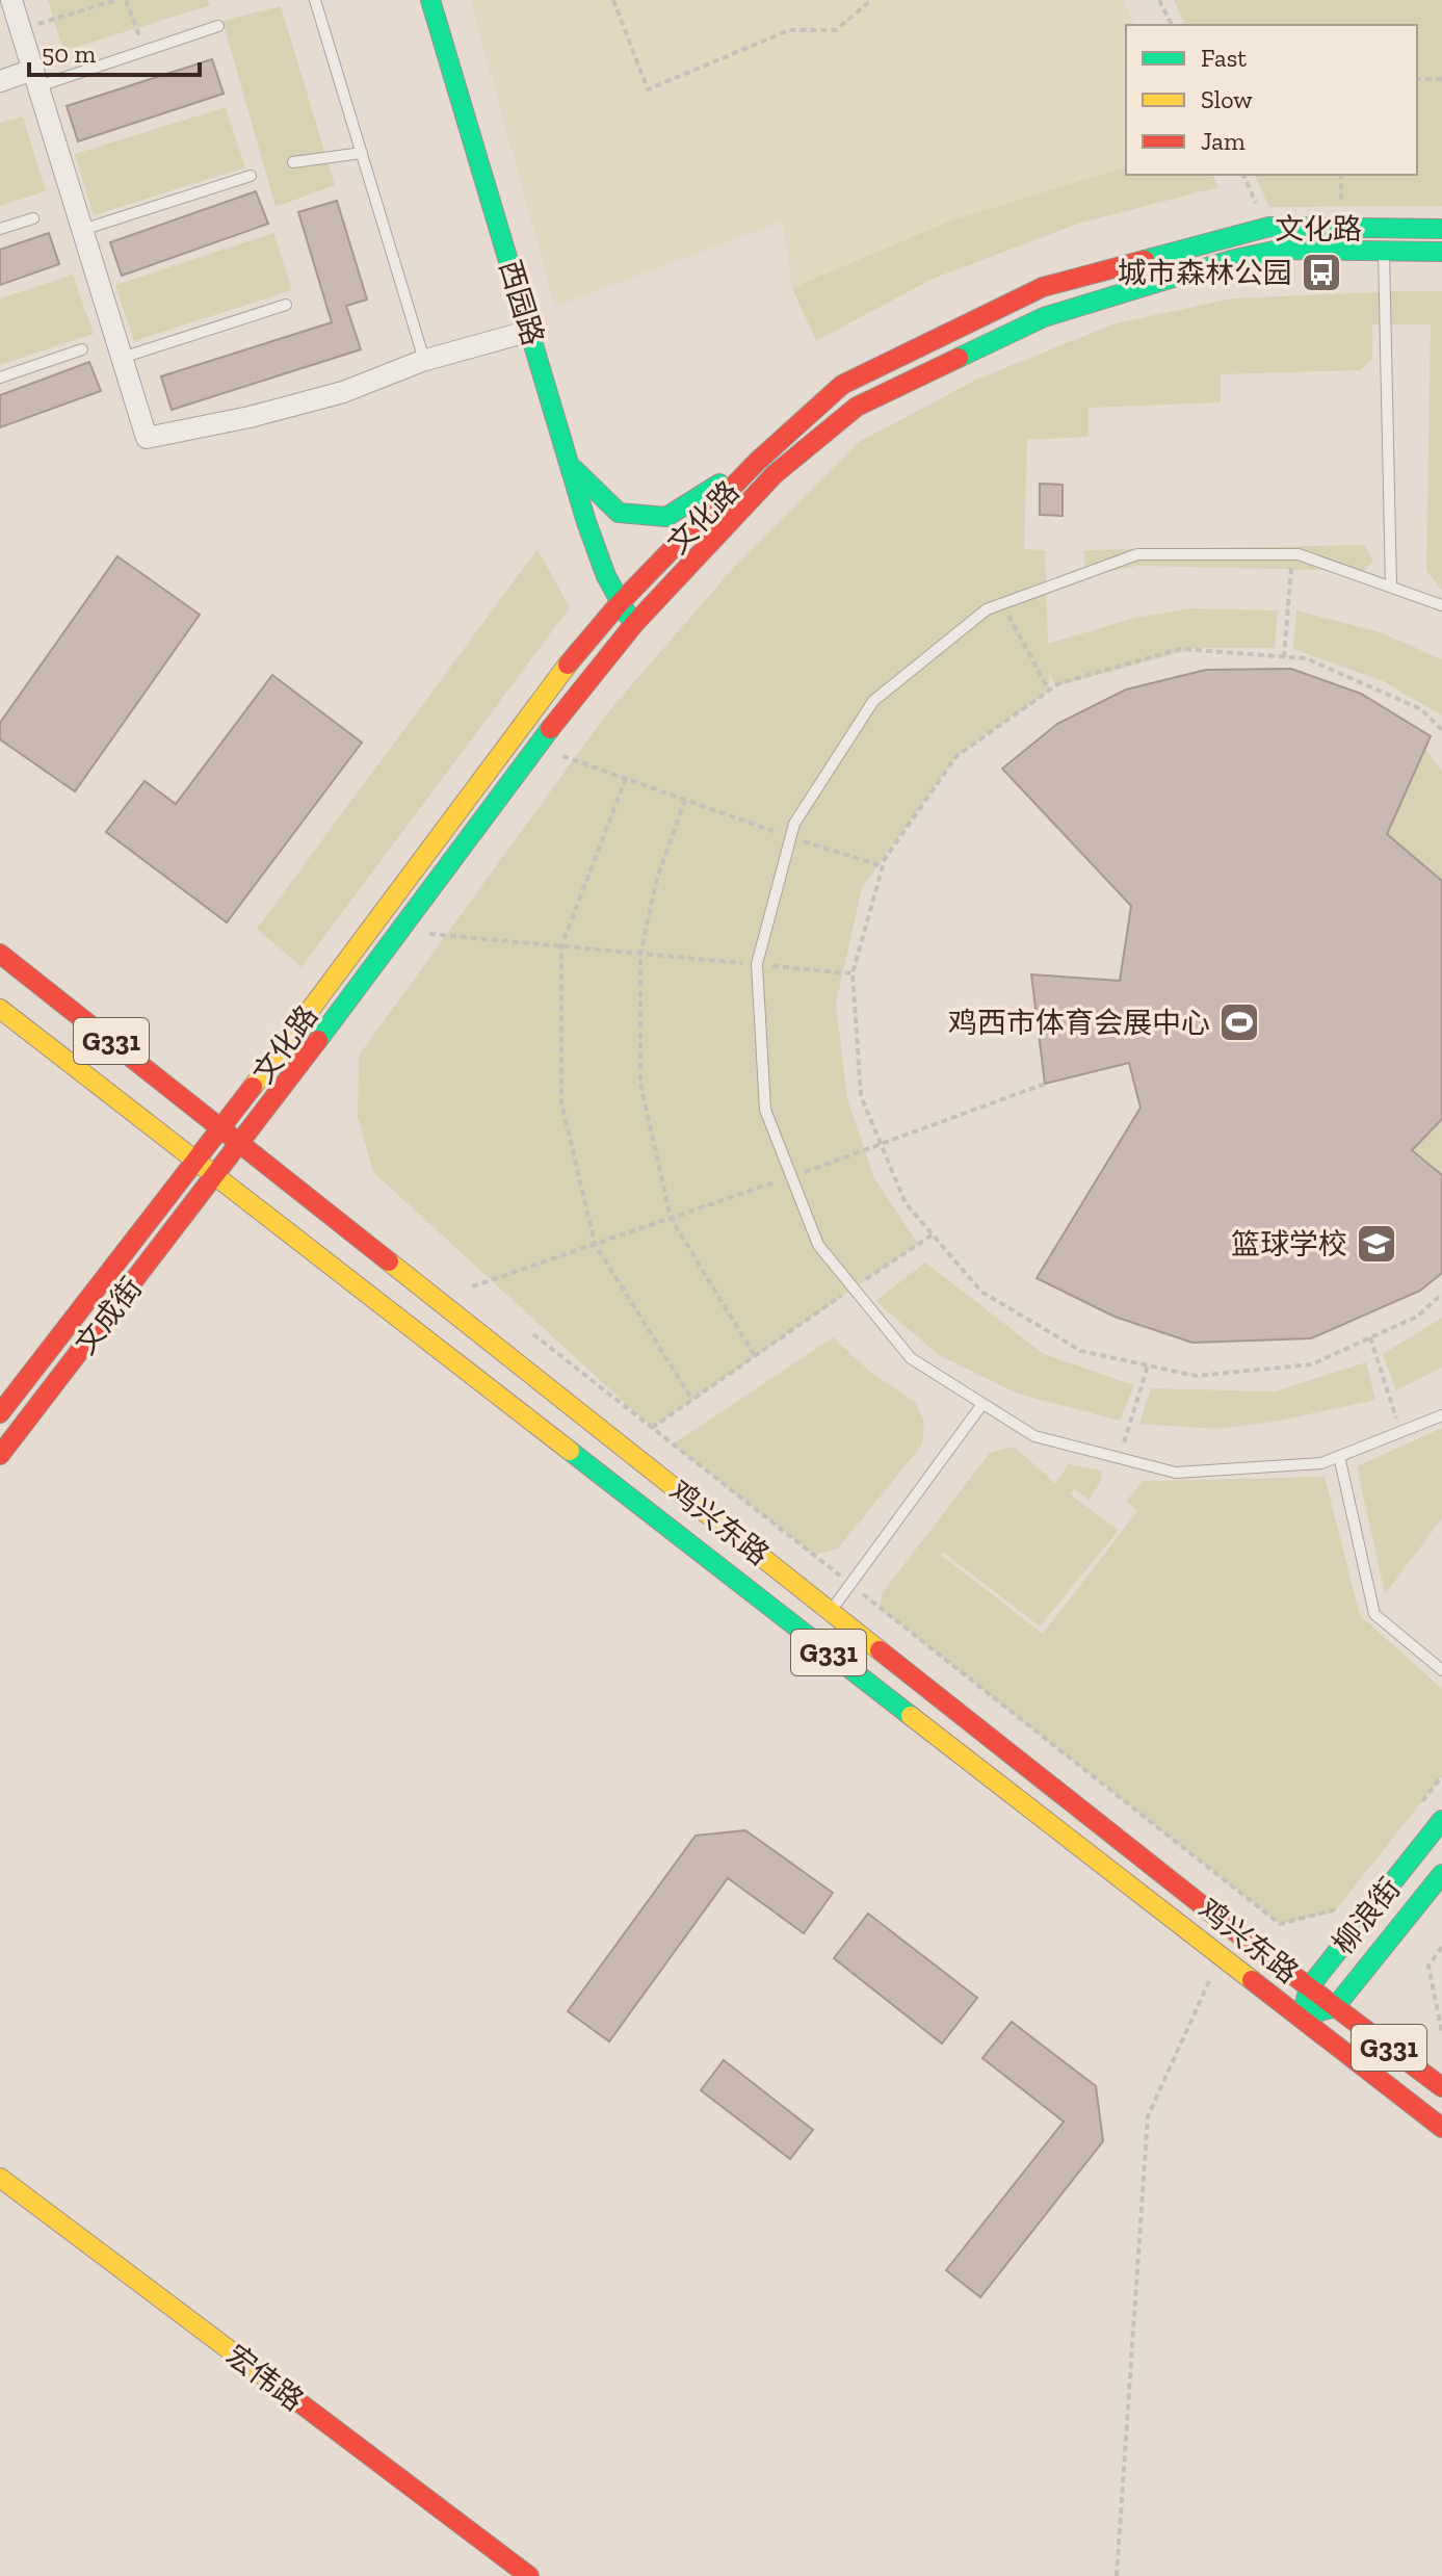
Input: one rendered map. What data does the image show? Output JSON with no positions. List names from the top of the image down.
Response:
{
  "streets": {
    "main road": [
      "文化路",
      "西园路",
      "G331",
      "文成街",
      "鸡兴东路",
      "柳浪街",
      "宏伟路"
    ]
  },
  "crossings": [
    ["文化路", "西园路"],
    ["文化路", "G331"],
    ["文化路", "文成街"],
    ["文化路", "鸡兴东路"],
    ["G331", "文成街"],
    ["G331", "鸡兴东路"],
    ["文成街", "鸡兴东路"],
    ["鸡兴东路", "柳浪街"]
  ],
  "places": {
    "bus stop": ["城市森林公园"],
    "sports": ["鸡西市体育会展中心"],
    "school or university": ["篮球学校"]
  },
  "legend": ["Fast", "Slow", "Jam"],
  "scale_bar": "50 m"
}
